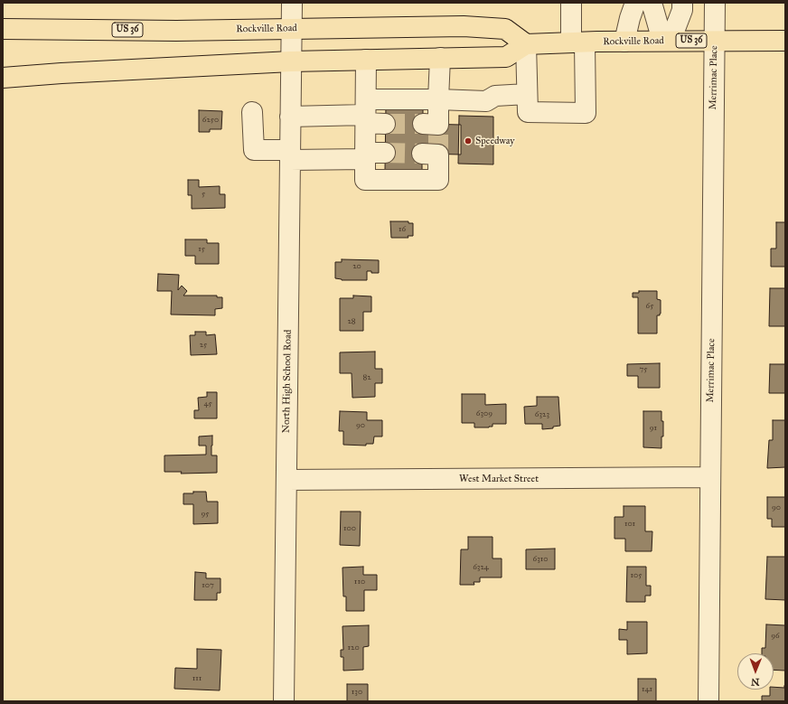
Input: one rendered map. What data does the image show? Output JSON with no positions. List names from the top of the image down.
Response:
{
  "streets": {
    "main road": ["Rockville Road", "US 36"],
    "street": ["Merrimac Place", "North High School Road", "West Market Street"]
  },
  "crossings": [
    ["Rockville Road", "Merrimac Place"],
    ["Rockville Road", "North High School Road"],
    ["Merrimac Place", "West Market Street"],
    ["North High School Road", "West Market Street"]
  ],
  "places": ["Speedway"],
  "house_numbers": [
    "6250",
    "5",
    "16",
    "15",
    "20",
    "65",
    "28",
    "25",
    "75",
    "82",
    "45",
    "6309",
    "6323",
    "90",
    "91",
    "90",
    "95",
    "101",
    "100",
    "6310",
    "6324",
    "105",
    "110",
    "107",
    "96",
    "120",
    "111",
    "141",
    "130"
  ],
  "north": "bottom"
}
